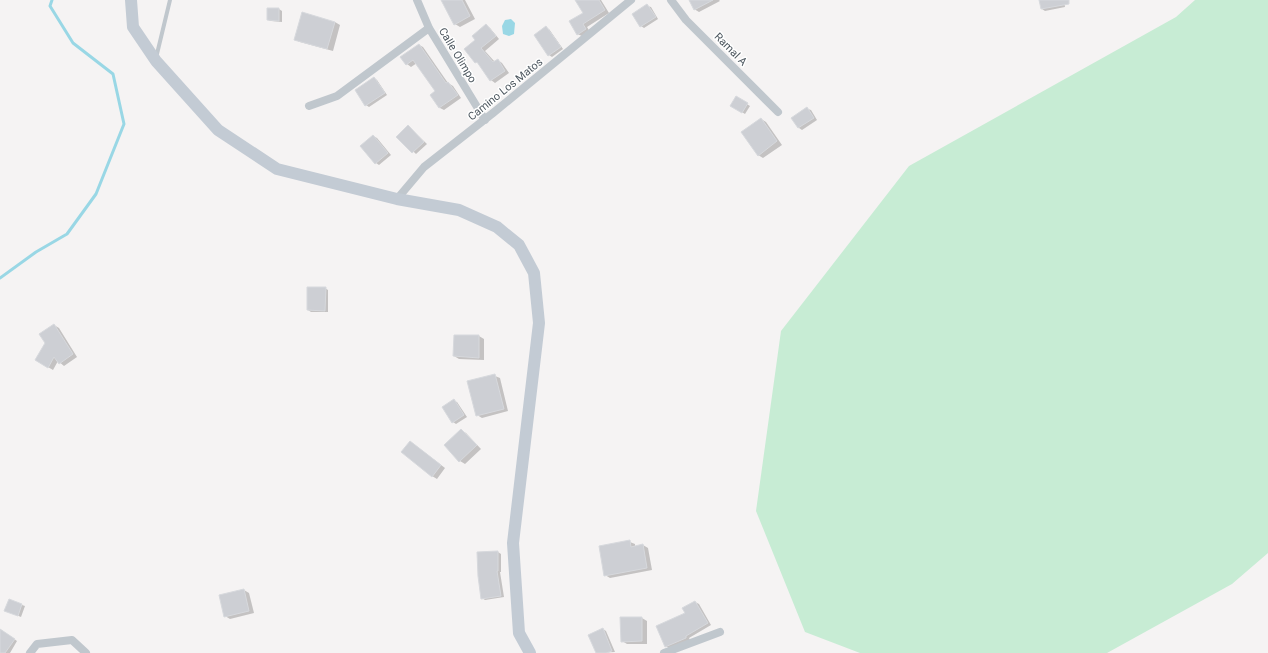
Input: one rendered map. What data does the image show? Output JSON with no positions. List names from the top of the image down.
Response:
{
  "streets": {
    "street": ["Ramal A", "Calle Olimpo", "Camino Los Matos"]
  },
  "crossings": [
    ["Calle Olimpo", "Camino Los Matos"]
  ]
}
